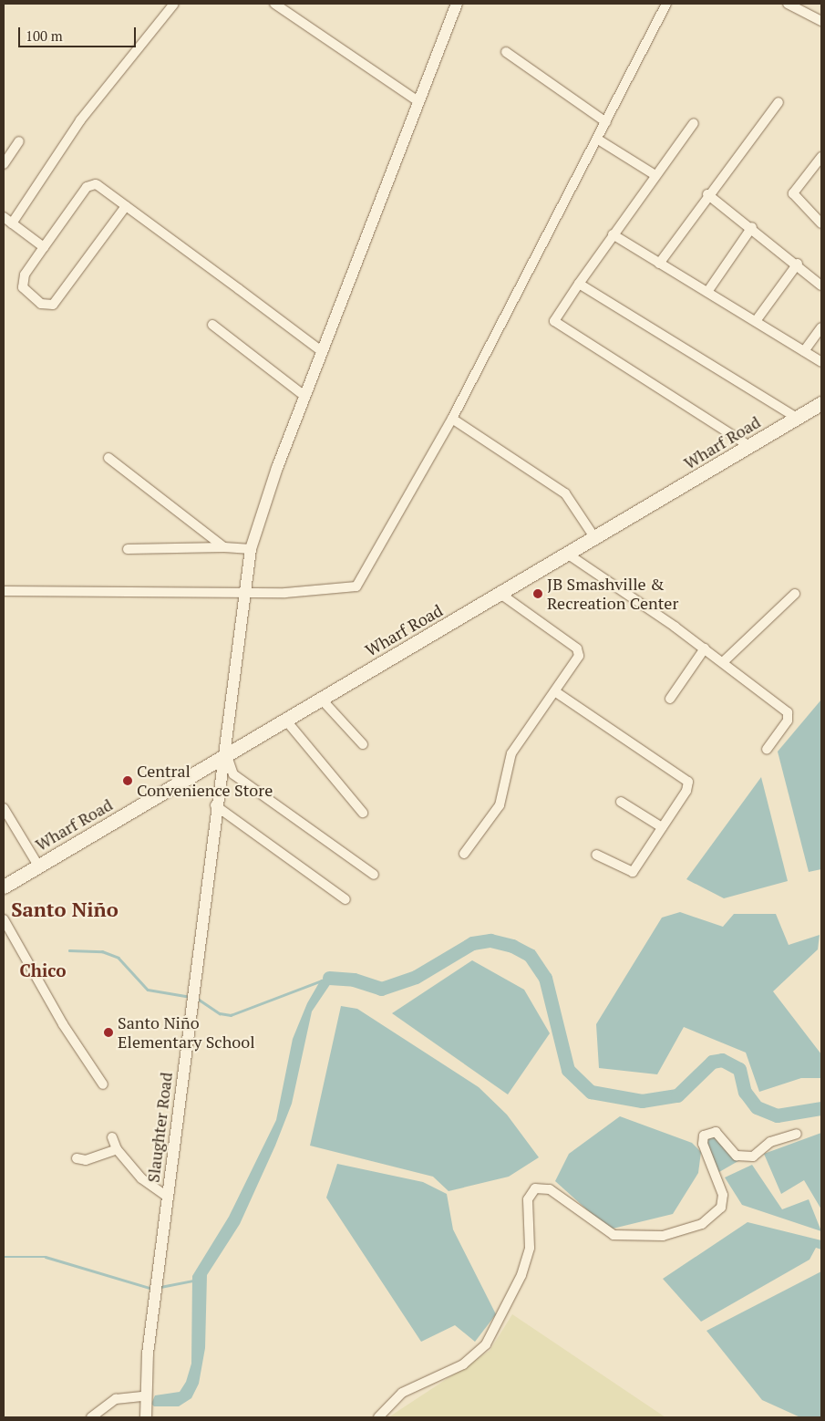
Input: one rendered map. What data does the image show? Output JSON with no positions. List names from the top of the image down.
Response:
{
  "streets": {
    "main road": ["Wharf Road"],
    "street": ["Slaughter Road"]
  },
  "crossings": [
    ["Wharf Road", "Slaughter Road"]
  ],
  "districts": ["Santo Niño", "Chico"],
  "places": ["JB Smashville & Recreation Center", "Central Convenience Store", "Santo Niño Elementary School"],
  "scale_bar": "100 m"
}
